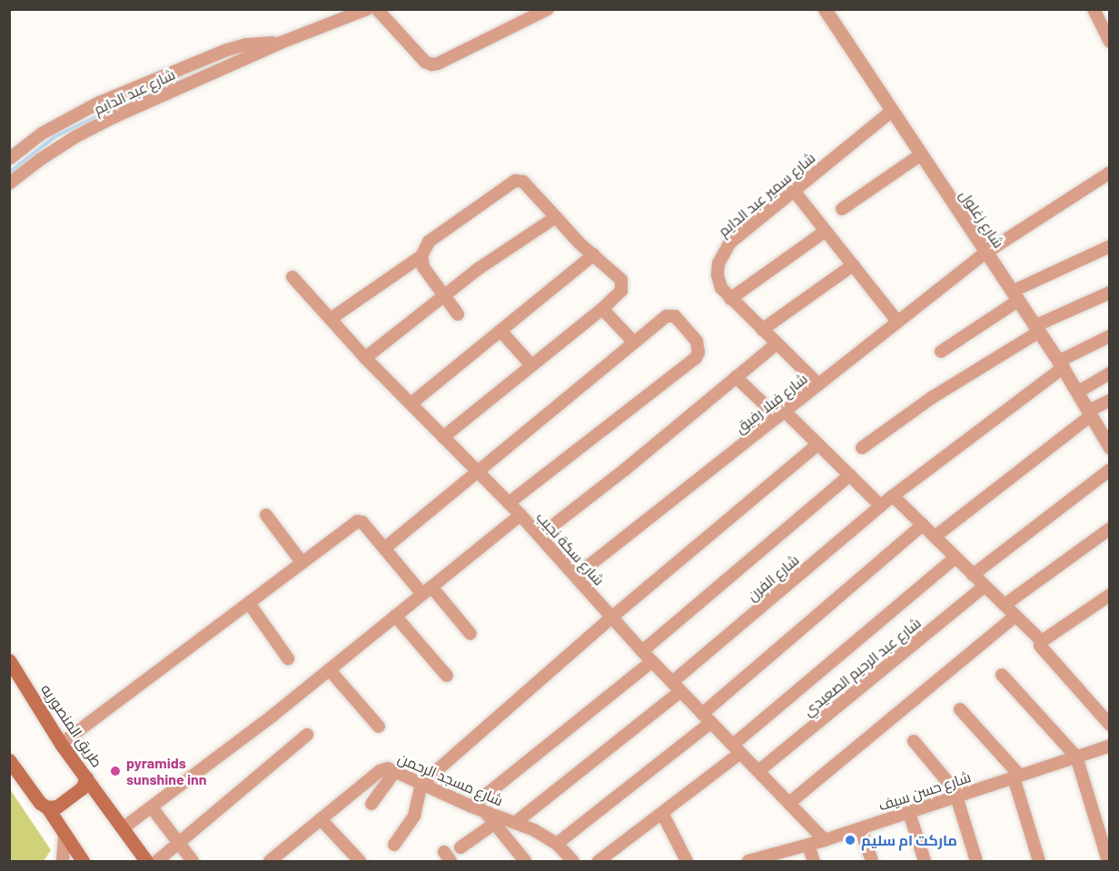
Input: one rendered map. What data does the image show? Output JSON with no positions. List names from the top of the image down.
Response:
{
  "streets": {
    "main road": ["طريق المنصوريه"],
    "street": [
      "شارع عبد الدايم",
      "شارع سمير عبد الدايم",
      "شارع زغلول",
      "شارع فيلا رفيق",
      "شارع سكة نجيب",
      "شارع الفرن",
      "شارع عبد الرحيم الصعيدي",
      "شارع مسجد الرحمن",
      "شارع حسن سيف"
    ]
  },
  "crossings": [
    ["شارع سمير عبد الدايم", "شارع زغلول"],
    ["شارع سمير عبد الدايم", "شارع فيلا رفيق"],
    ["شارع زغلول", "شارع فيلا رفيق"],
    ["شارع زغلول", "شارع الفرن"],
    ["شارع فيلا رفيق", "شارع سكة نجيب"],
    ["شارع سكة نجيب", "شارع الفرن"],
    ["شارع سكة نجيب", "شارع عبد الرحيم الصعيدي"],
    ["شارع سكة نجيب", "شارع حسن سيف"],
    ["شارع الفرن", "شارع مسجد الرحمن"]
  ],
  "places": ["pyramids sunshine inn", "ماركت ام سليم"]
}
